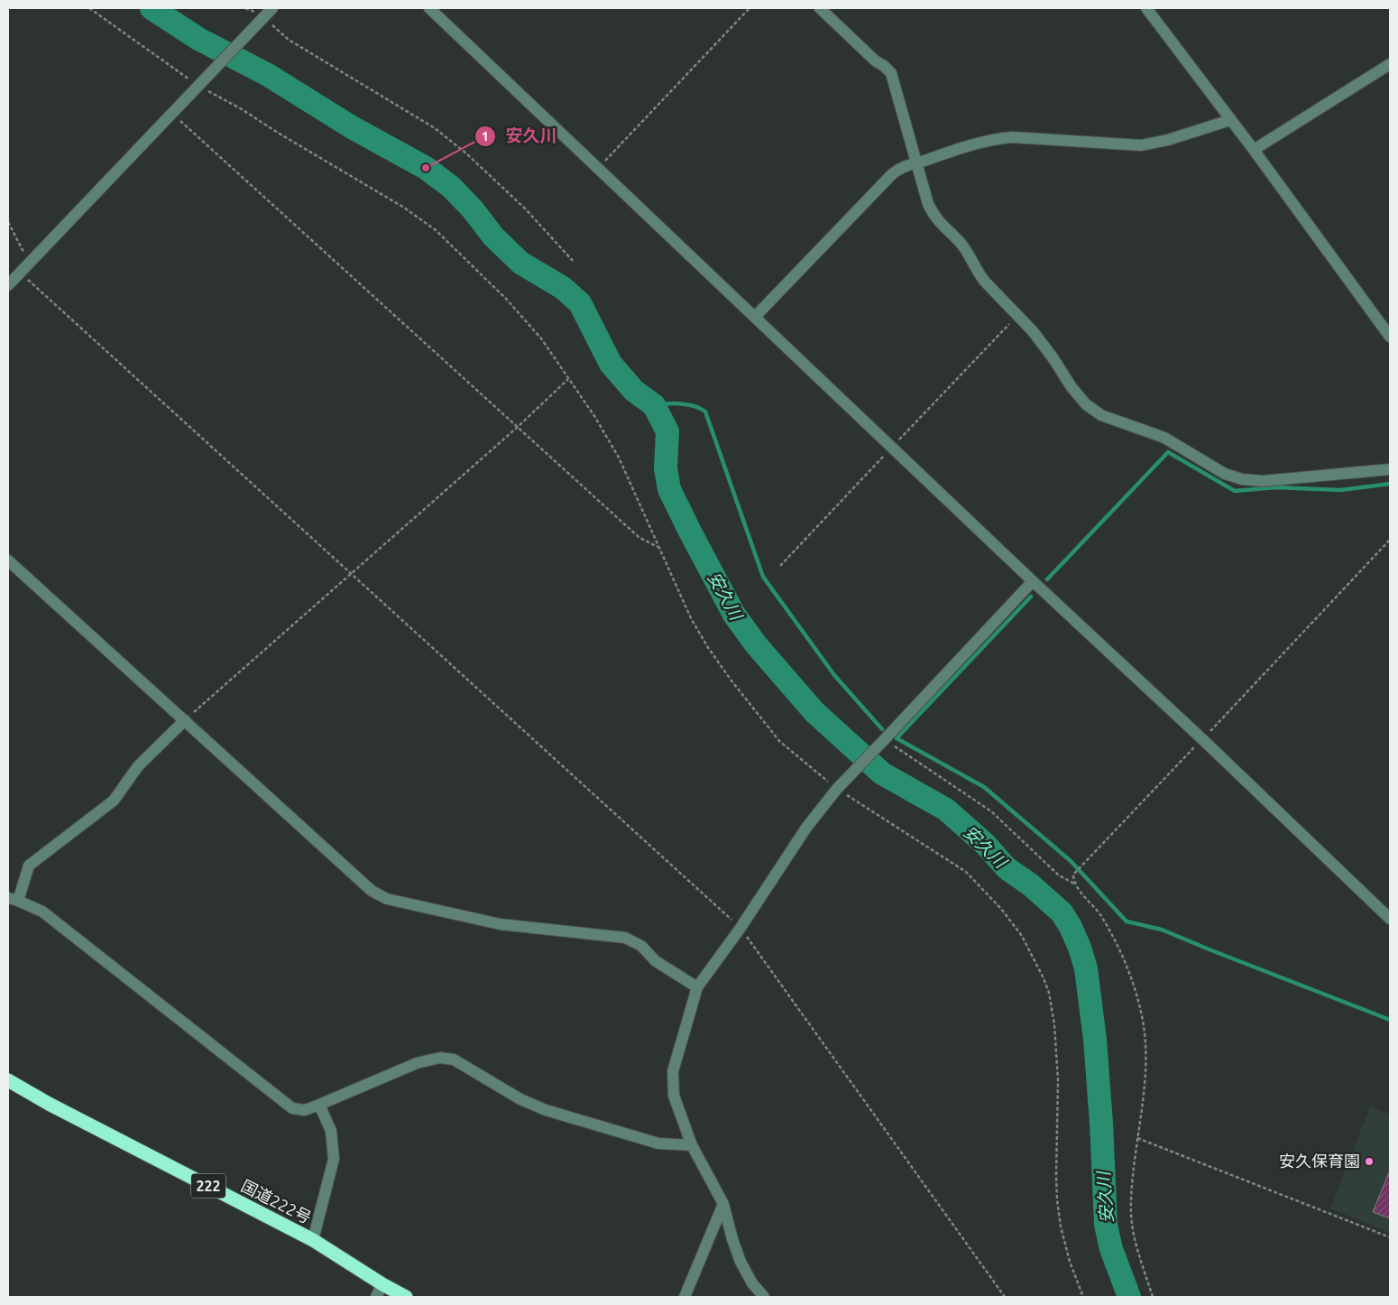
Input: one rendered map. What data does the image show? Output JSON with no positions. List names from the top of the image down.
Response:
{
  "streets": {
    "highway": ["222", "国道222号"]
  },
  "water": ["安久川"],
  "places": ["安久川", "安久保育園"]
}
